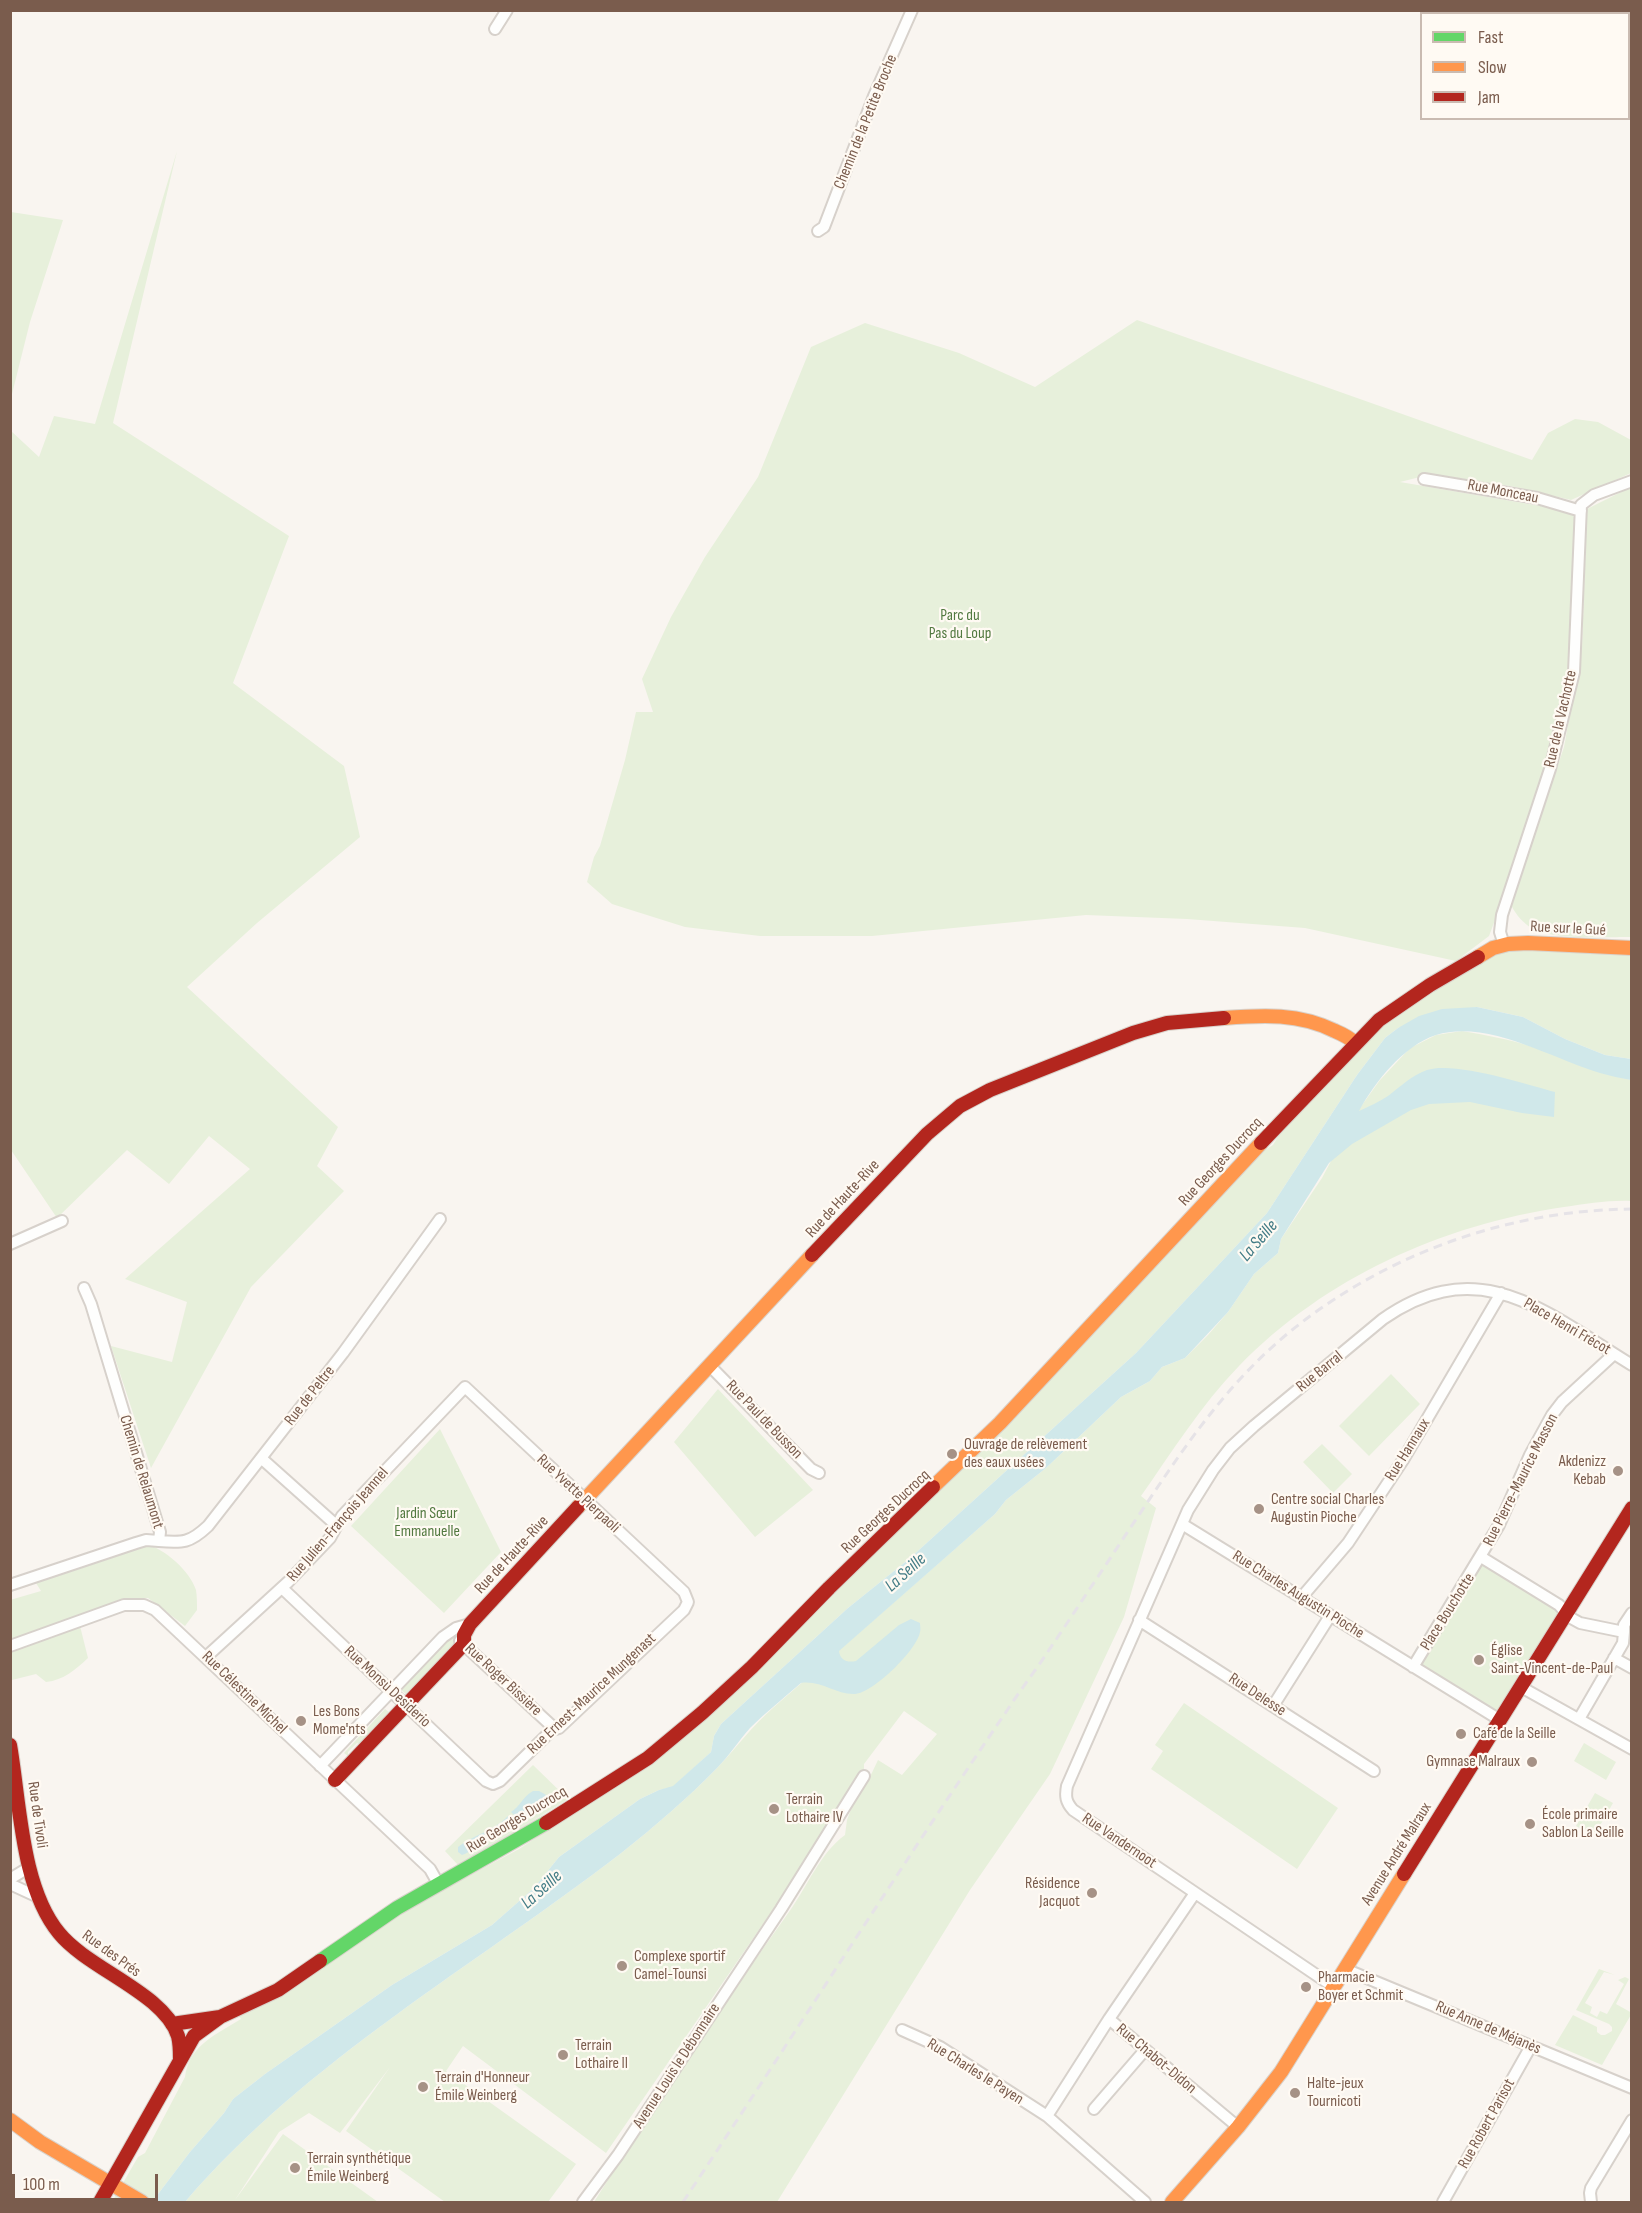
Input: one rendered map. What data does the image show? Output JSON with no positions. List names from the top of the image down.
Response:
{
  "streets": {
    "street": [
      "Chemin de la Petite Broche",
      "Rue Monceau",
      "Rue de la Vachotte",
      "Rue sur le Gué",
      "Rue Georges Ducrocq",
      "Rue de Haute-Rive",
      "Place Henri Frécot",
      "Rue Barral",
      "Rue de Peltre",
      "Rue Paul de Busson",
      "Rue Hannaux",
      "Chemin de Relaumont",
      "Rue Pierre-Maurice Masson",
      "Rue Yvette Pierpaoli",
      "Rue Julien-François Jeannel",
      "Rue Charles Augustin Pioche",
      "Place Bouchotte",
      "Rue Roger Bissière",
      "Rue Monsù Desiderio",
      "Rue Célestine Michel",
      "Rue Ernest-Maurice Mungenast",
      "Rue Delesse",
      "Rue de Tivoli",
      "Rue Vandernoot",
      "Avenue André Malraux",
      "Rue des Prés",
      "Rue Anne de Méjanès",
      "Rue Chabot-Didon",
      "Avenue Louis le Débonnaire",
      "Rue Charles le Payen",
      "Rue Robert Parisot"
    ]
  },
  "crossings": [
    ["Rue Monceau", "Rue de la Vachotte"],
    ["Rue de la Vachotte", "Rue sur le Gué"],
    ["Rue de la Vachotte", "Rue Georges Ducrocq"],
    ["Rue sur le Gué", "Rue Georges Ducrocq"],
    ["Rue Georges Ducrocq", "Rue de Haute-Rive"],
    ["Rue Georges Ducrocq", "Rue Célestine Michel"],
    ["Rue Georges Ducrocq", "Rue des Prés"],
    ["Rue de Haute-Rive", "Rue Paul de Busson"],
    ["Rue de Haute-Rive", "Rue Yvette Pierpaoli"],
    ["Rue de Haute-Rive", "Rue Roger Bissière"],
    ["Rue de Haute-Rive", "Rue Monsù Desiderio"],
    ["Rue de Haute-Rive", "Rue Célestine Michel"],
    ["Place Henri Frécot", "Rue Barral"],
    ["Place Henri Frécot", "Rue Hannaux"],
    ["Place Henri Frécot", "Rue Pierre-Maurice Masson"],
    ["Rue Barral", "Rue Hannaux"],
    ["Rue Barral", "Rue Charles Augustin Pioche"],
    ["Rue Barral", "Rue Vandernoot"],
    ["Rue de Peltre", "Chemin de Relaumont"],
    ["Rue Hannaux", "Rue Charles Augustin Pioche"],
    ["Rue Pierre-Maurice Masson", "Place Bouchotte"],
    ["Rue Yvette Pierpaoli", "Rue Julien-François Jeannel"],
    ["Rue Yvette Pierpaoli", "Rue Ernest-Maurice Mungenast"],
    ["Rue Julien-François Jeannel", "Rue Monsù Desiderio"],
    ["Rue Julien-François Jeannel", "Rue Célestine Michel"],
    ["Rue Charles Augustin Pioche", "Place Bouchotte"],
    ["Rue Charles Augustin Pioche", "Rue Vandernoot"],
    ["Place Bouchotte", "Avenue André Malraux"],
    ["Rue Roger Bissière", "Rue Ernest-Maurice Mungenast"],
    ["Rue Monsù Desiderio", "Rue Ernest-Maurice Mungenast"],
    ["Rue Delesse", "Rue Vandernoot"],
    ["Rue de Tivoli", "Rue des Prés"],
    ["Rue Vandernoot", "Avenue André Malraux"],
    ["Rue Vandernoot", "Rue Chabot-Didon"],
    ["Avenue André Malraux", "Rue Anne de Méjanès"],
    ["Avenue André Malraux", "Rue Chabot-Didon"],
    ["Rue Anne de Méjanès", "Rue Robert Parisot"]
  ],
  "water": ["La Seille"],
  "parks": ["Parc du Pas du Loup", "Jardin Sœur Emmanuelle"],
  "places": [
    "Ouvrage de relèvement des eaux usées",
    "Akdenizz Kebab",
    "Centre social Charles Augustin Pioche",
    "Église Saint-Vincent-de-Paul",
    "Les Bons Mome'nts",
    "Café de la Seille",
    "Gymnase Malraux",
    "Terrain Lothaire IV",
    "École primaire Sablon La Seille",
    "Résidence Jacquot",
    "Complexe sportif Camel-Tounsi",
    "Pharmacie Boyer et Schmit",
    "Terrain Lothaire II",
    "Terrain d'Honneur Émile Weinberg",
    "Halte-jeux Tournicoti",
    "Terrain synthétique Émile Weinberg"
  ],
  "legend": ["Fast", "Slow", "Jam"],
  "scale_bar": "100 m"
}
